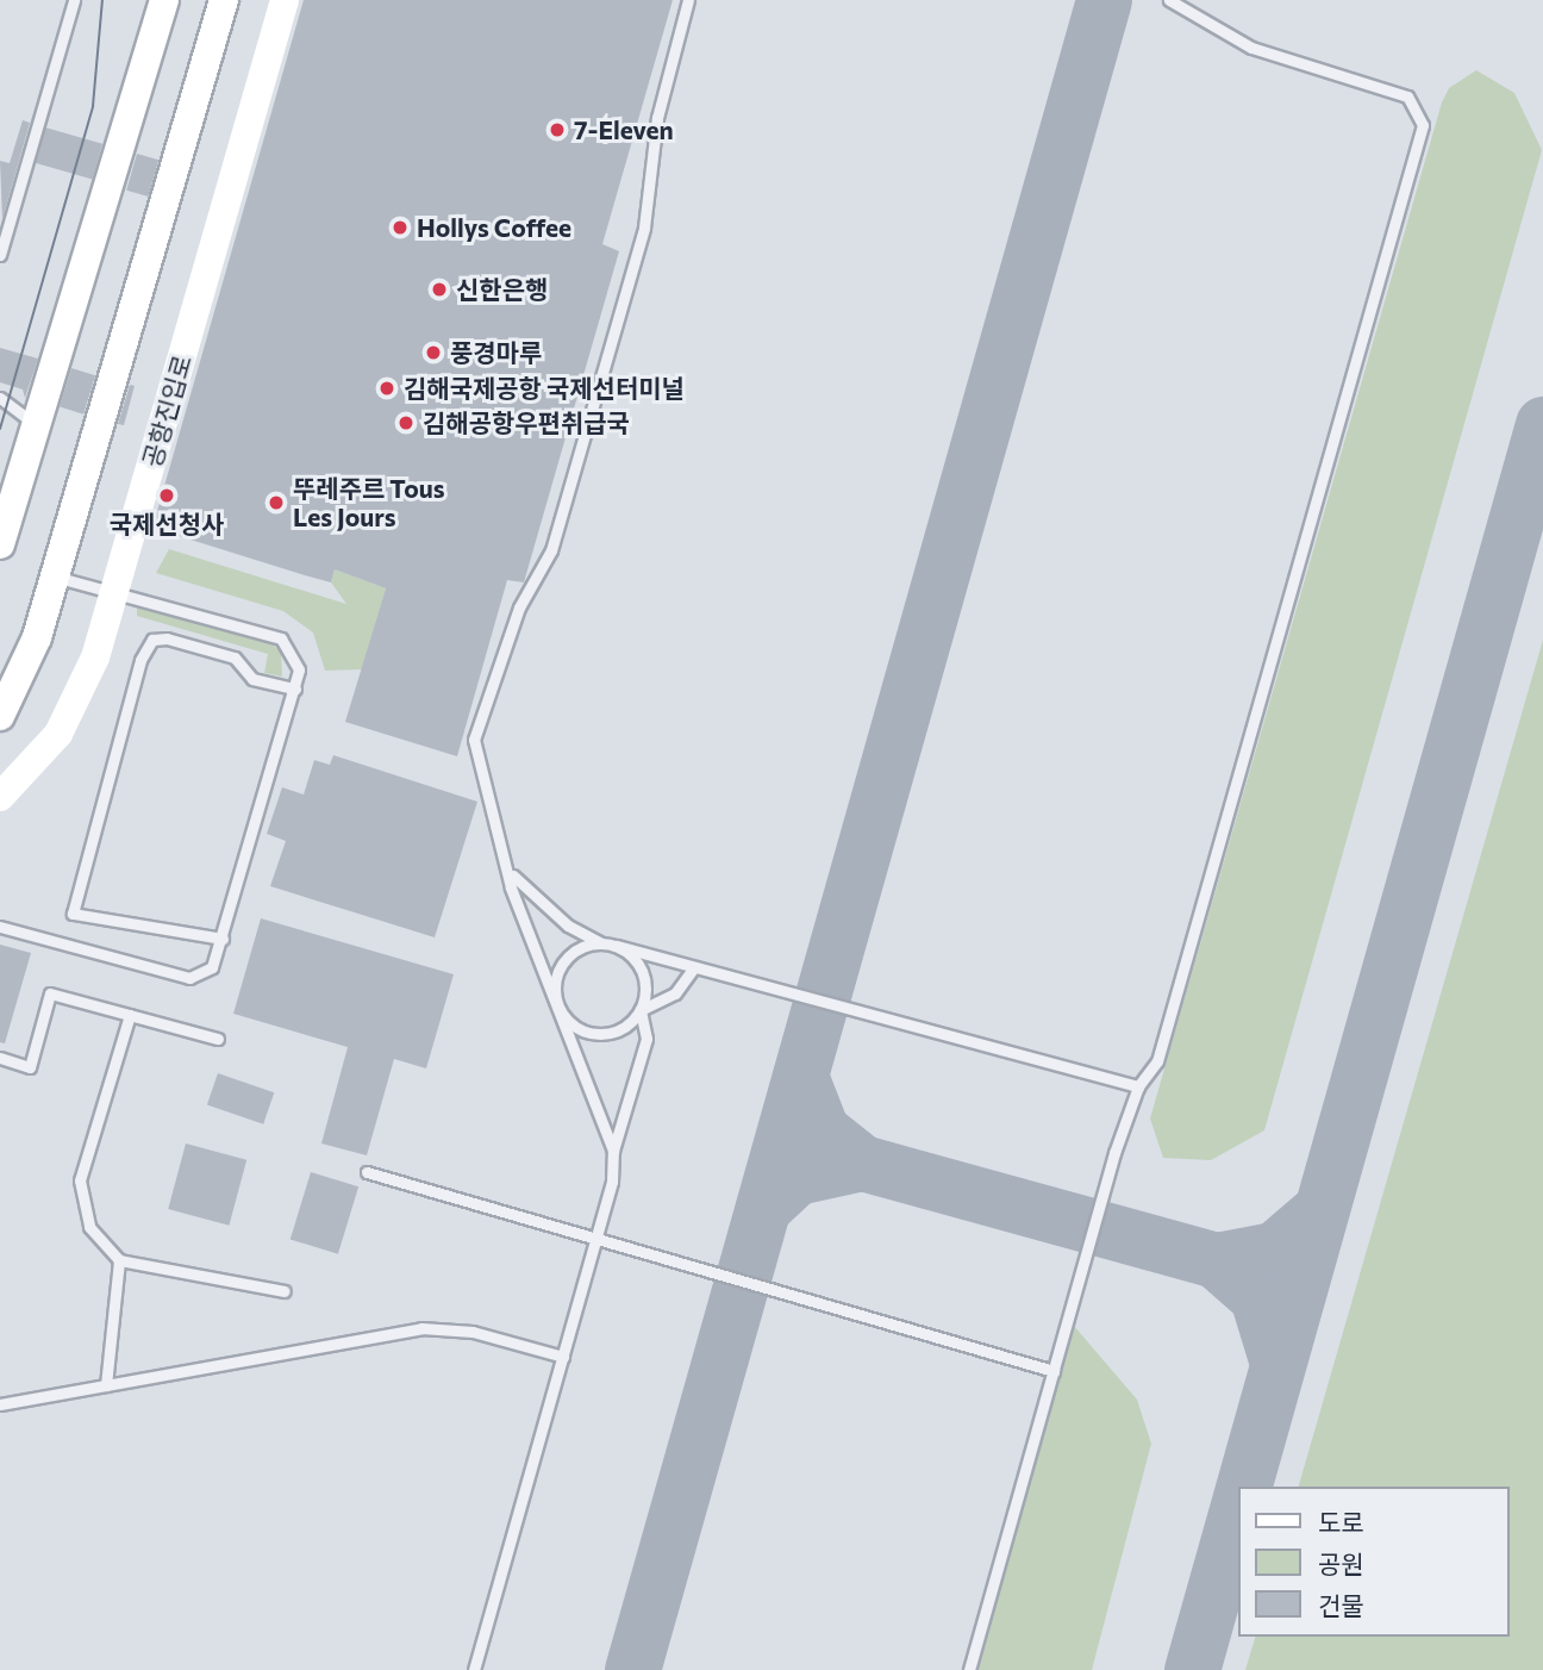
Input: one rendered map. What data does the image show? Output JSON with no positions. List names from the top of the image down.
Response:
{
  "streets": {
    "main road": ["공항진입로"]
  },
  "places": [
    "7-Eleven",
    "Hollys Coffee",
    "신한은행",
    "풍경마루",
    "김해국제공항 국제선터미널",
    "김해공항우편취급국",
    "국제선청사",
    "뚜레주르 Tous Les Jours"
  ],
  "legend": ["도로", "공원", "건물"]
}
